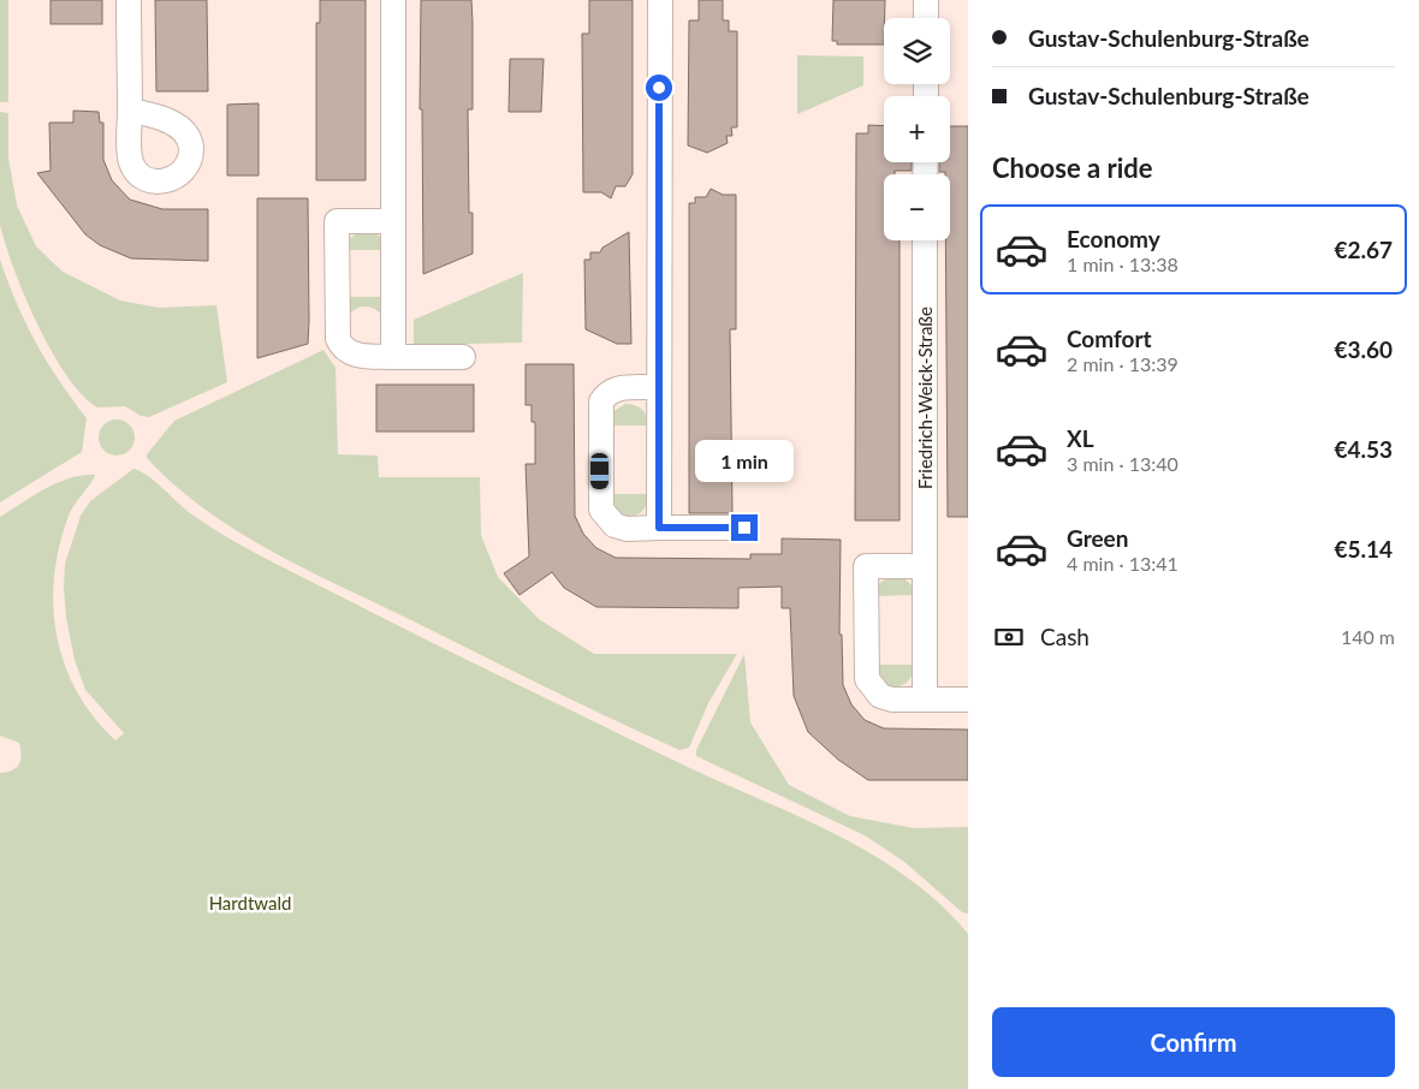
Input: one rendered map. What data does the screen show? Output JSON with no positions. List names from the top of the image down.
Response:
{
  "streets": {
    "street": ["Friedrich-Weick-Straße"]
  },
  "parks": ["Hardtwald"],
  "page": {
    "banner": ["Gustav-Schulenburg-Straße", "Gustav-Schulenburg-Straße"],
    "map_buttons": ["+", "−"],
    "heading": "Choose a ride",
    "list": [
      {
        "name": "Economy",
        "note": "1 min · 13:38",
        "value": "€2.67"
      },
      {
        "name": "Comfort",
        "note": "2 min · 13:39",
        "value": "€3.60"
      },
      {
        "name": "XL",
        "note": "3 min · 13:40",
        "value": "€4.53"
      },
      {
        "name": "Green",
        "note": "4 min · 13:41",
        "value": "€5.14"
      }
    ],
    "bubble": "1 min",
    "pay": ["Cash", "140 m"],
    "buttons": "Confirm"
  }
}
